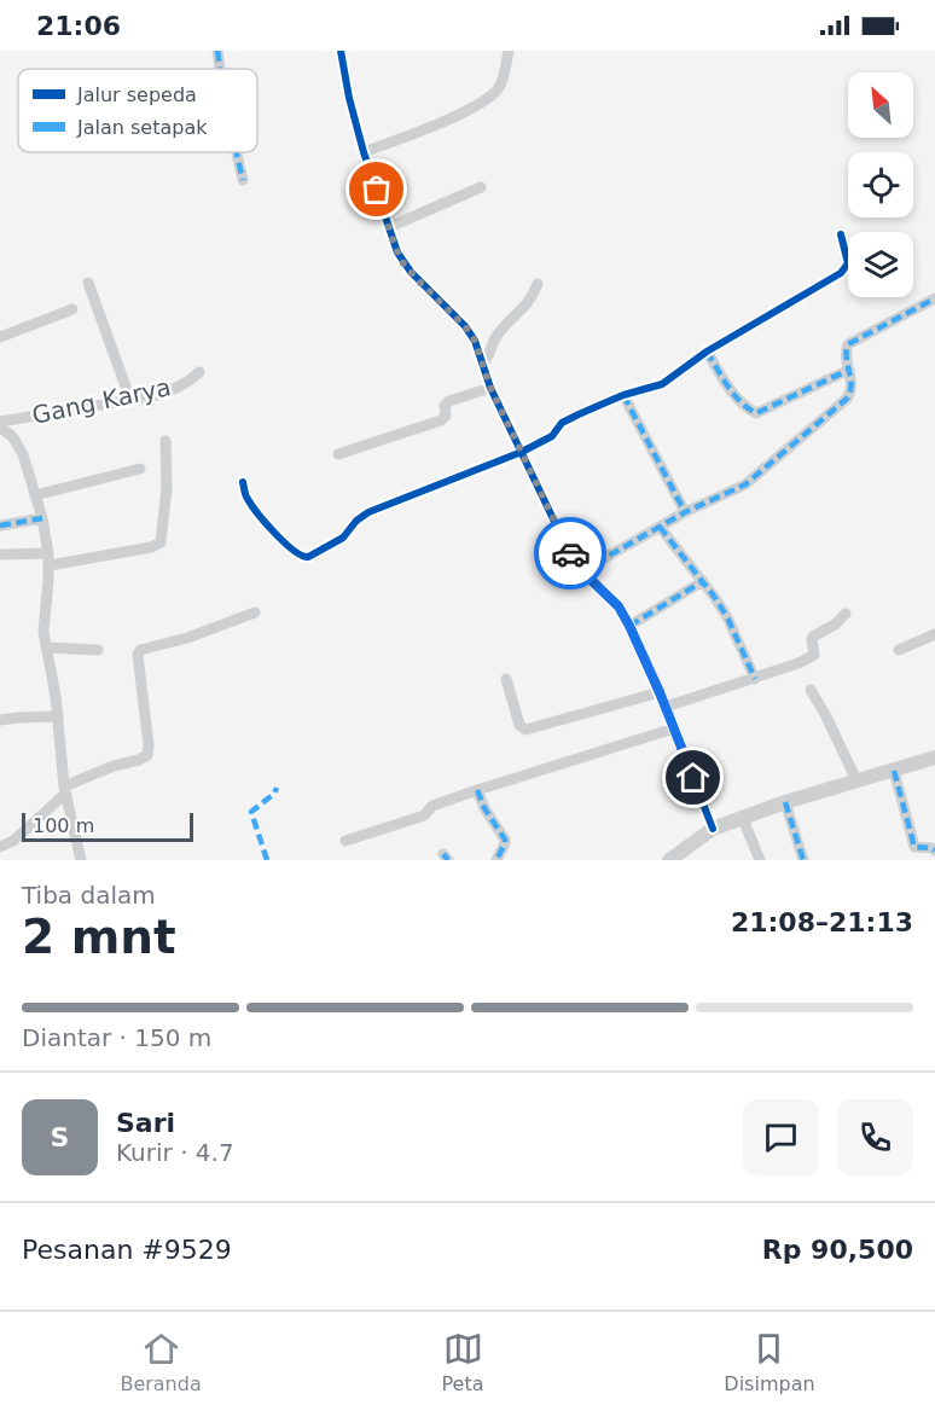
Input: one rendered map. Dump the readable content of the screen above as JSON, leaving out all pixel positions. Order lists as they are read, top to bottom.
{
  "streets": {
    "street": ["Gang Karya"]
  },
  "legend": ["Jalur sepeda", "Jalan setapak"],
  "scale_bar": "100 m",
  "north": "top left",
  "page": {
    "status": "21:06",
    "scale": "100 m",
    "heading": ["2 mnt", "Tiba dalam", "21:08–21:13"],
    "panel": [
      "Sari",
      "Kurir · 4.7",
      "Pesanan #9529",
      "Rp 90,500"
    ],
    "bar": "Diantar · 150 m",
    "round": "S",
    "tabs": ["Beranda", "Peta", "Disimpan"]
  }
}
